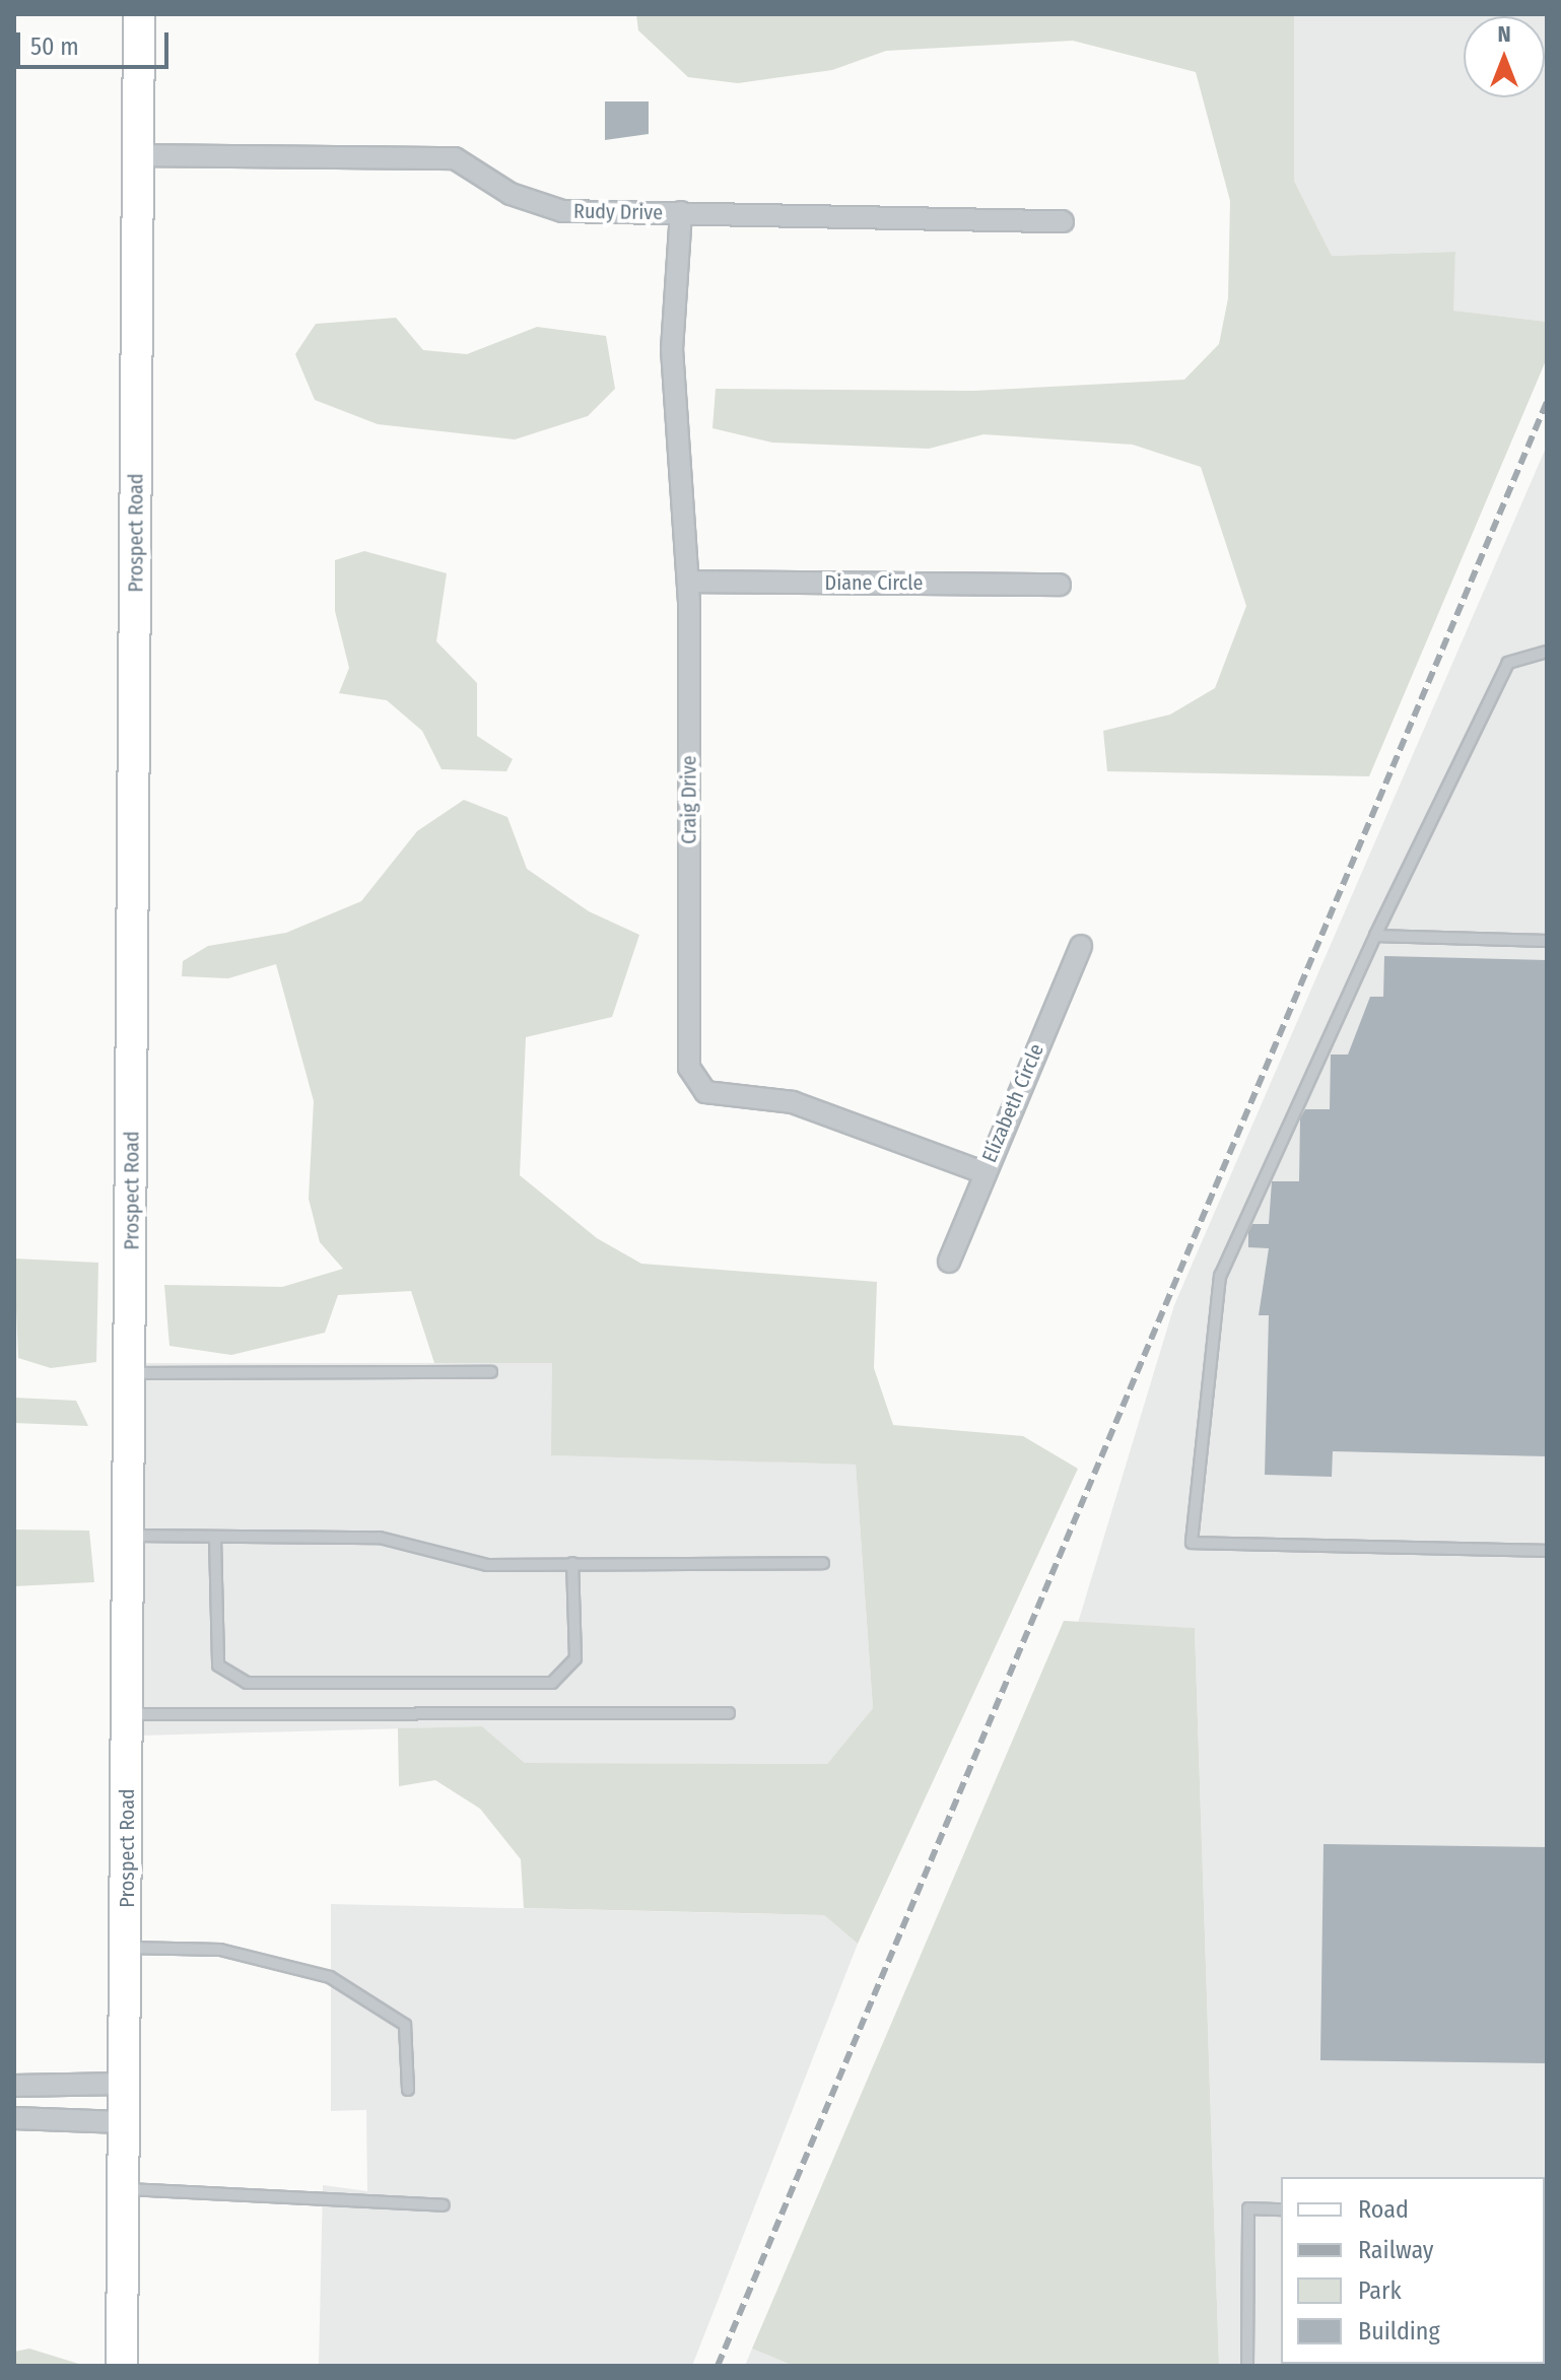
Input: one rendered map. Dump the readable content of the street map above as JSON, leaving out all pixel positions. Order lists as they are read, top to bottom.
{
  "streets": {
    "main road": ["Prospect Road"],
    "street": [
      "Rudy Drive",
      "Diane Circle",
      "Craig Drive",
      "Elizabeth Circle"
    ]
  },
  "crossings": [
    ["Rudy Drive", "Prospect Road"],
    ["Rudy Drive", "Craig Drive"],
    ["Diane Circle", "Craig Drive"],
    ["Craig Drive", "Elizabeth Circle"]
  ],
  "legend": [
    "Road",
    "Railway",
    "Park",
    "Building"
  ],
  "scale_bar": "50 m",
  "north": "top"
}
